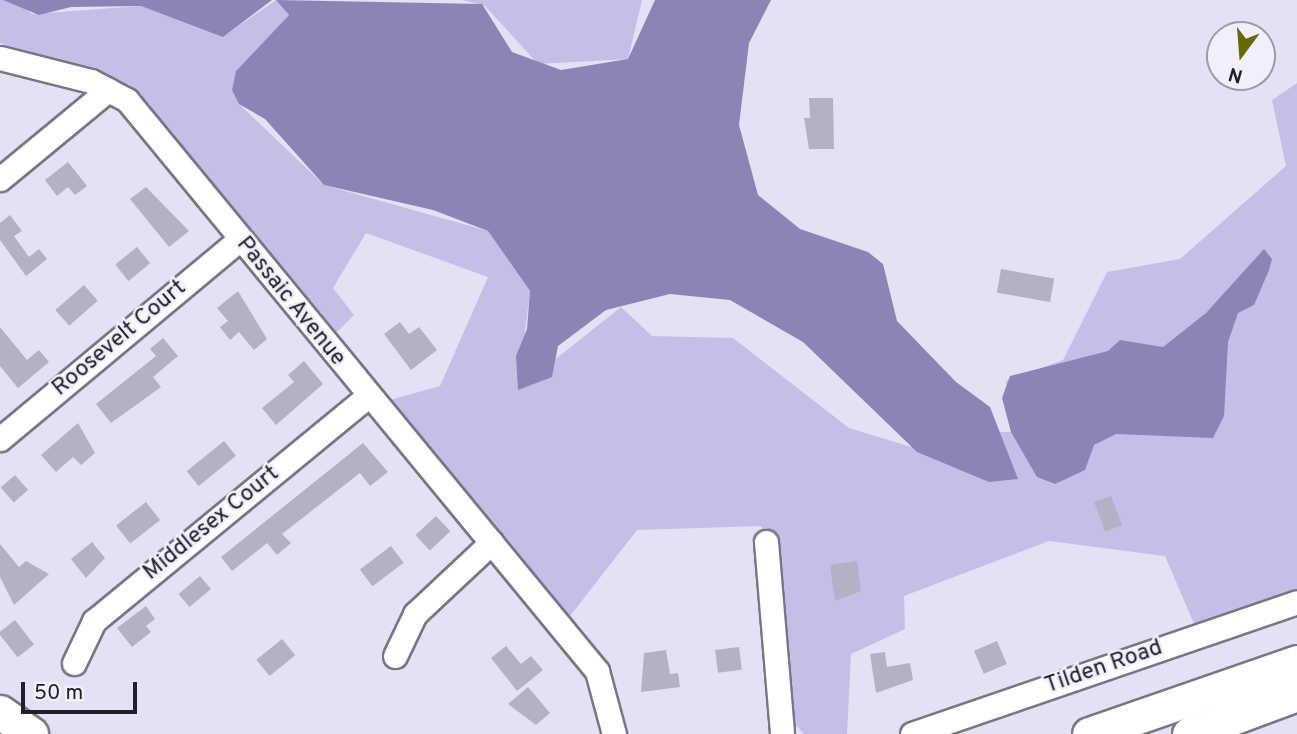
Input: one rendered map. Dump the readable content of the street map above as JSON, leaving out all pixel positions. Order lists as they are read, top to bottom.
{
  "streets": {
    "street": [
      "Passaic Avenue",
      "Roosevelt Court",
      "Middlesex Court",
      "Tilden Road"
    ]
  },
  "crossings": [
    ["Passaic Avenue", "Roosevelt Court"],
    ["Passaic Avenue", "Middlesex Court"]
  ],
  "scale_bar": "50 m",
  "north": "bottom"
}
